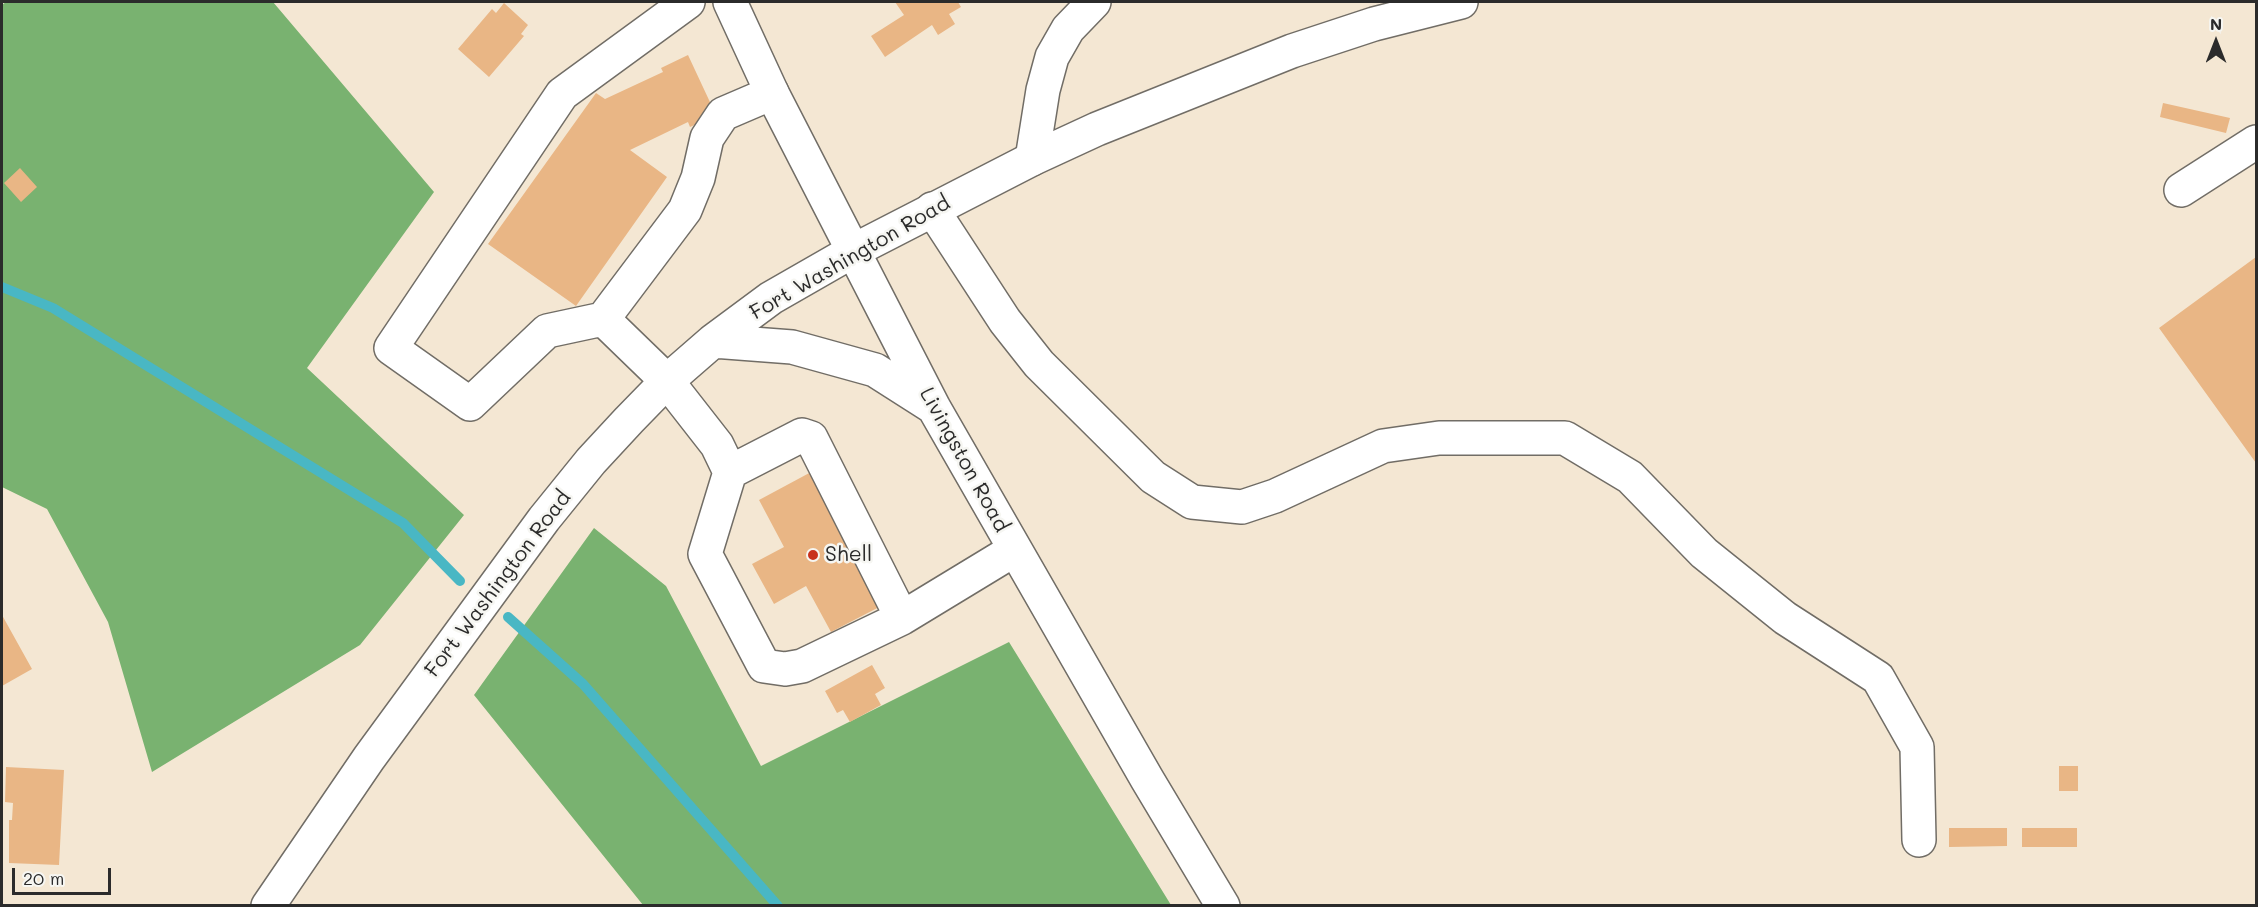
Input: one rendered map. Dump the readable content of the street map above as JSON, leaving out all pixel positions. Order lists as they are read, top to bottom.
{
  "streets": {
    "main road": ["Fort Washington Road", "Livingston Road"]
  },
  "crossings": [
    ["Fort Washington Road", "Livingston Road"]
  ],
  "places": ["Shell"],
  "scale_bar": "20 m",
  "north": "top"
}
